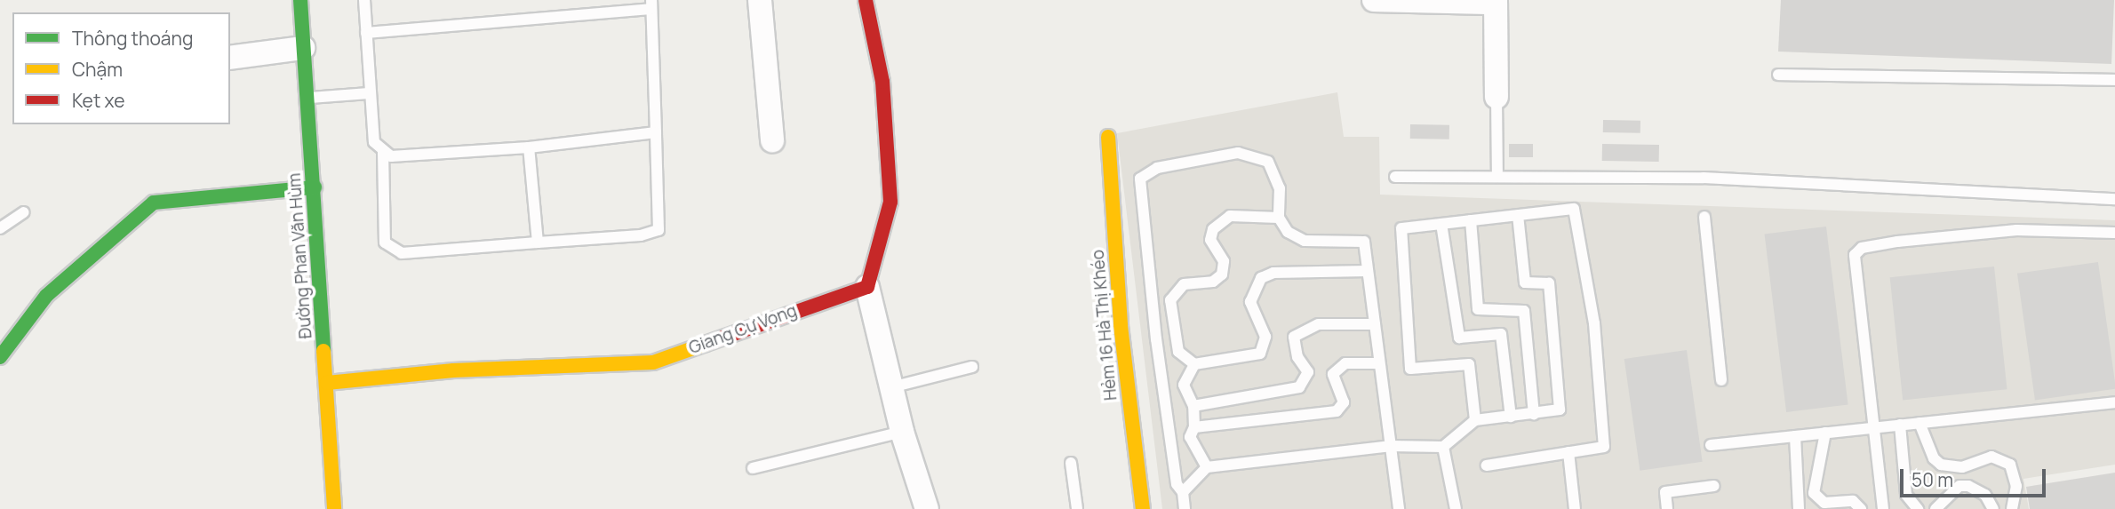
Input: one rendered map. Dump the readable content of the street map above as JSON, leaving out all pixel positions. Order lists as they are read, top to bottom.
{
  "streets": {
    "street": ["Đường Phan Văn Hùm", "Hẻm 16 Hà Thị Khéo", "Giang Cự Vọng"]
  },
  "crossings": [
    ["Đường Phan Văn Hùm", "Giang Cự Vọng"]
  ],
  "legend": ["Thông thoáng", "Chậm", "Kẹt xe"],
  "scale_bar": "50 m"
}
